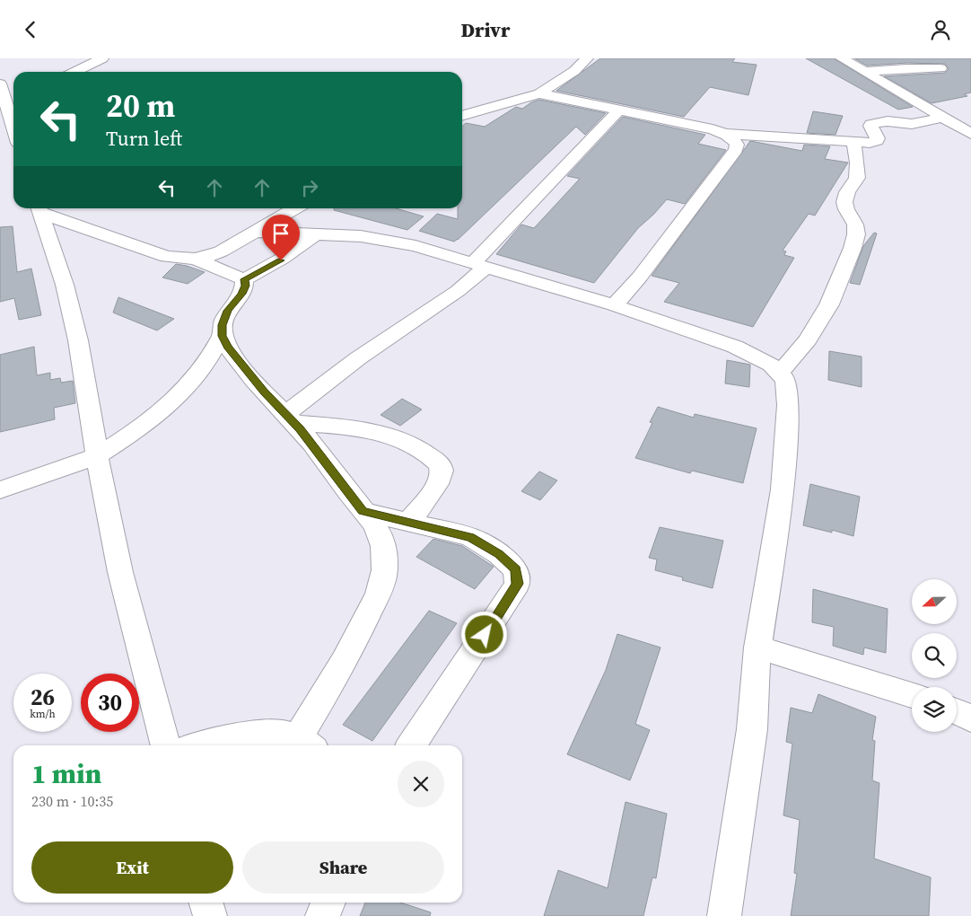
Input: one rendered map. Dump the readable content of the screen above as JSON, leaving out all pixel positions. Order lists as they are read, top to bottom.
{
  "north": "left",
  "page": {
    "header": "Drivr",
    "turn": ["20 m", "Turn left"],
    "speed": "26 km/h",
    "limit": "30",
    "heading": ["1 min", "230 m · 10:35"],
    "buttons": ["Exit", "Share"]
  }
}
